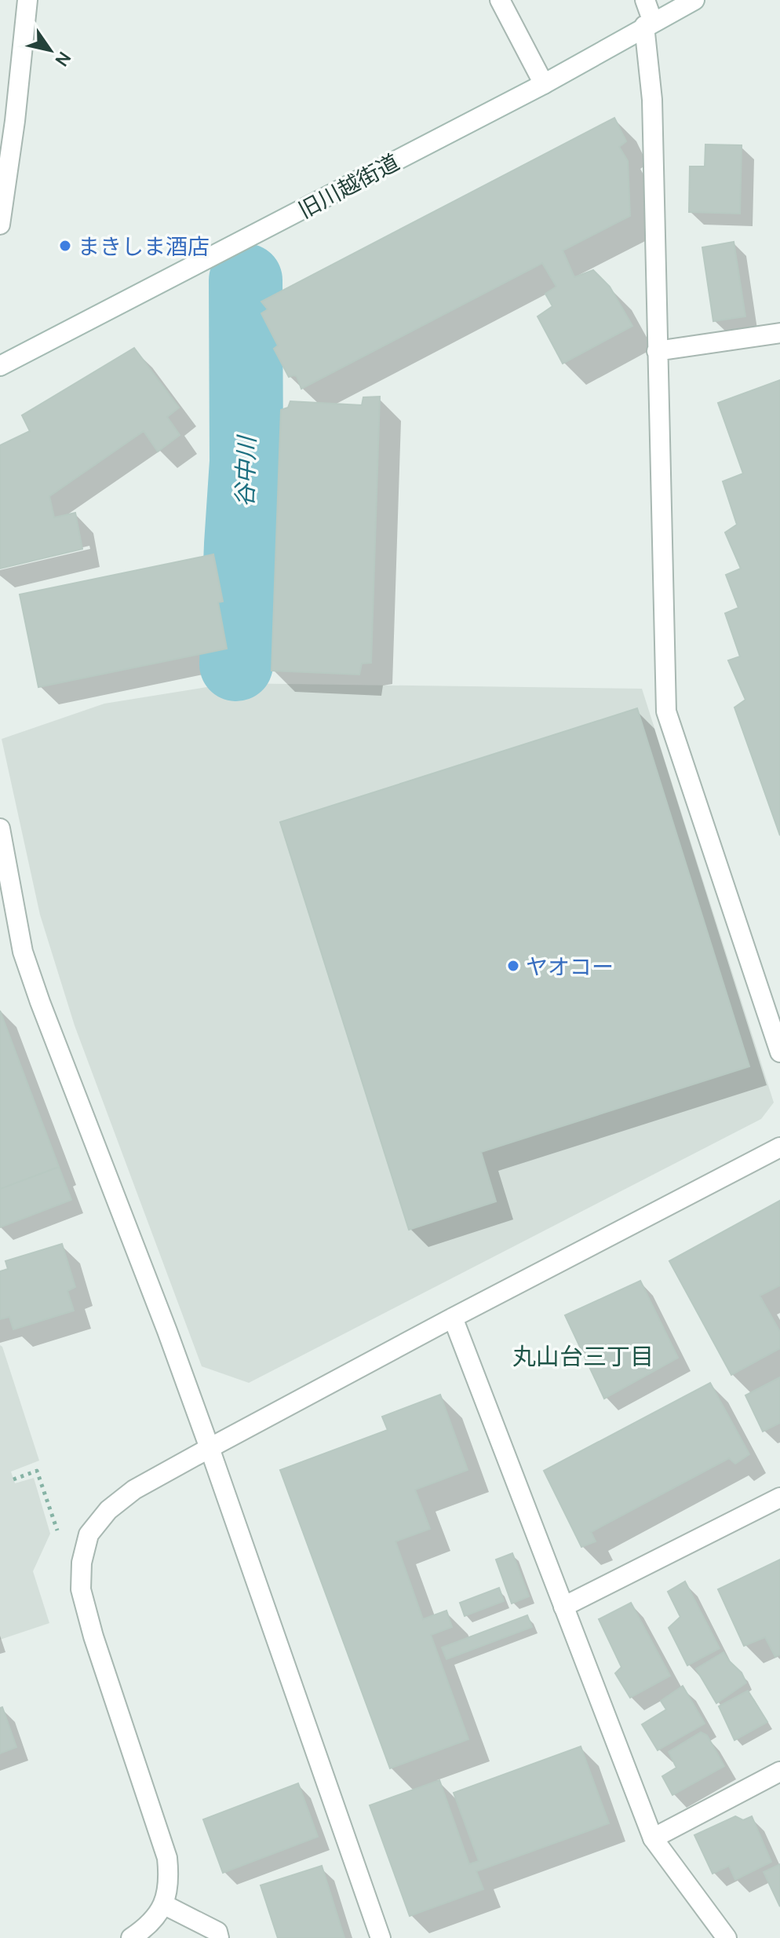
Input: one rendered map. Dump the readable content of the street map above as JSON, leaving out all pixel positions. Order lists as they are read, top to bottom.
{
  "streets": {
    "street": ["旧川越街道"]
  },
  "districts": ["丸山台三丁目"],
  "water": ["谷中川"],
  "places": ["まきしま酒店", "ヤオコー"],
  "north": "bottom right"
}
